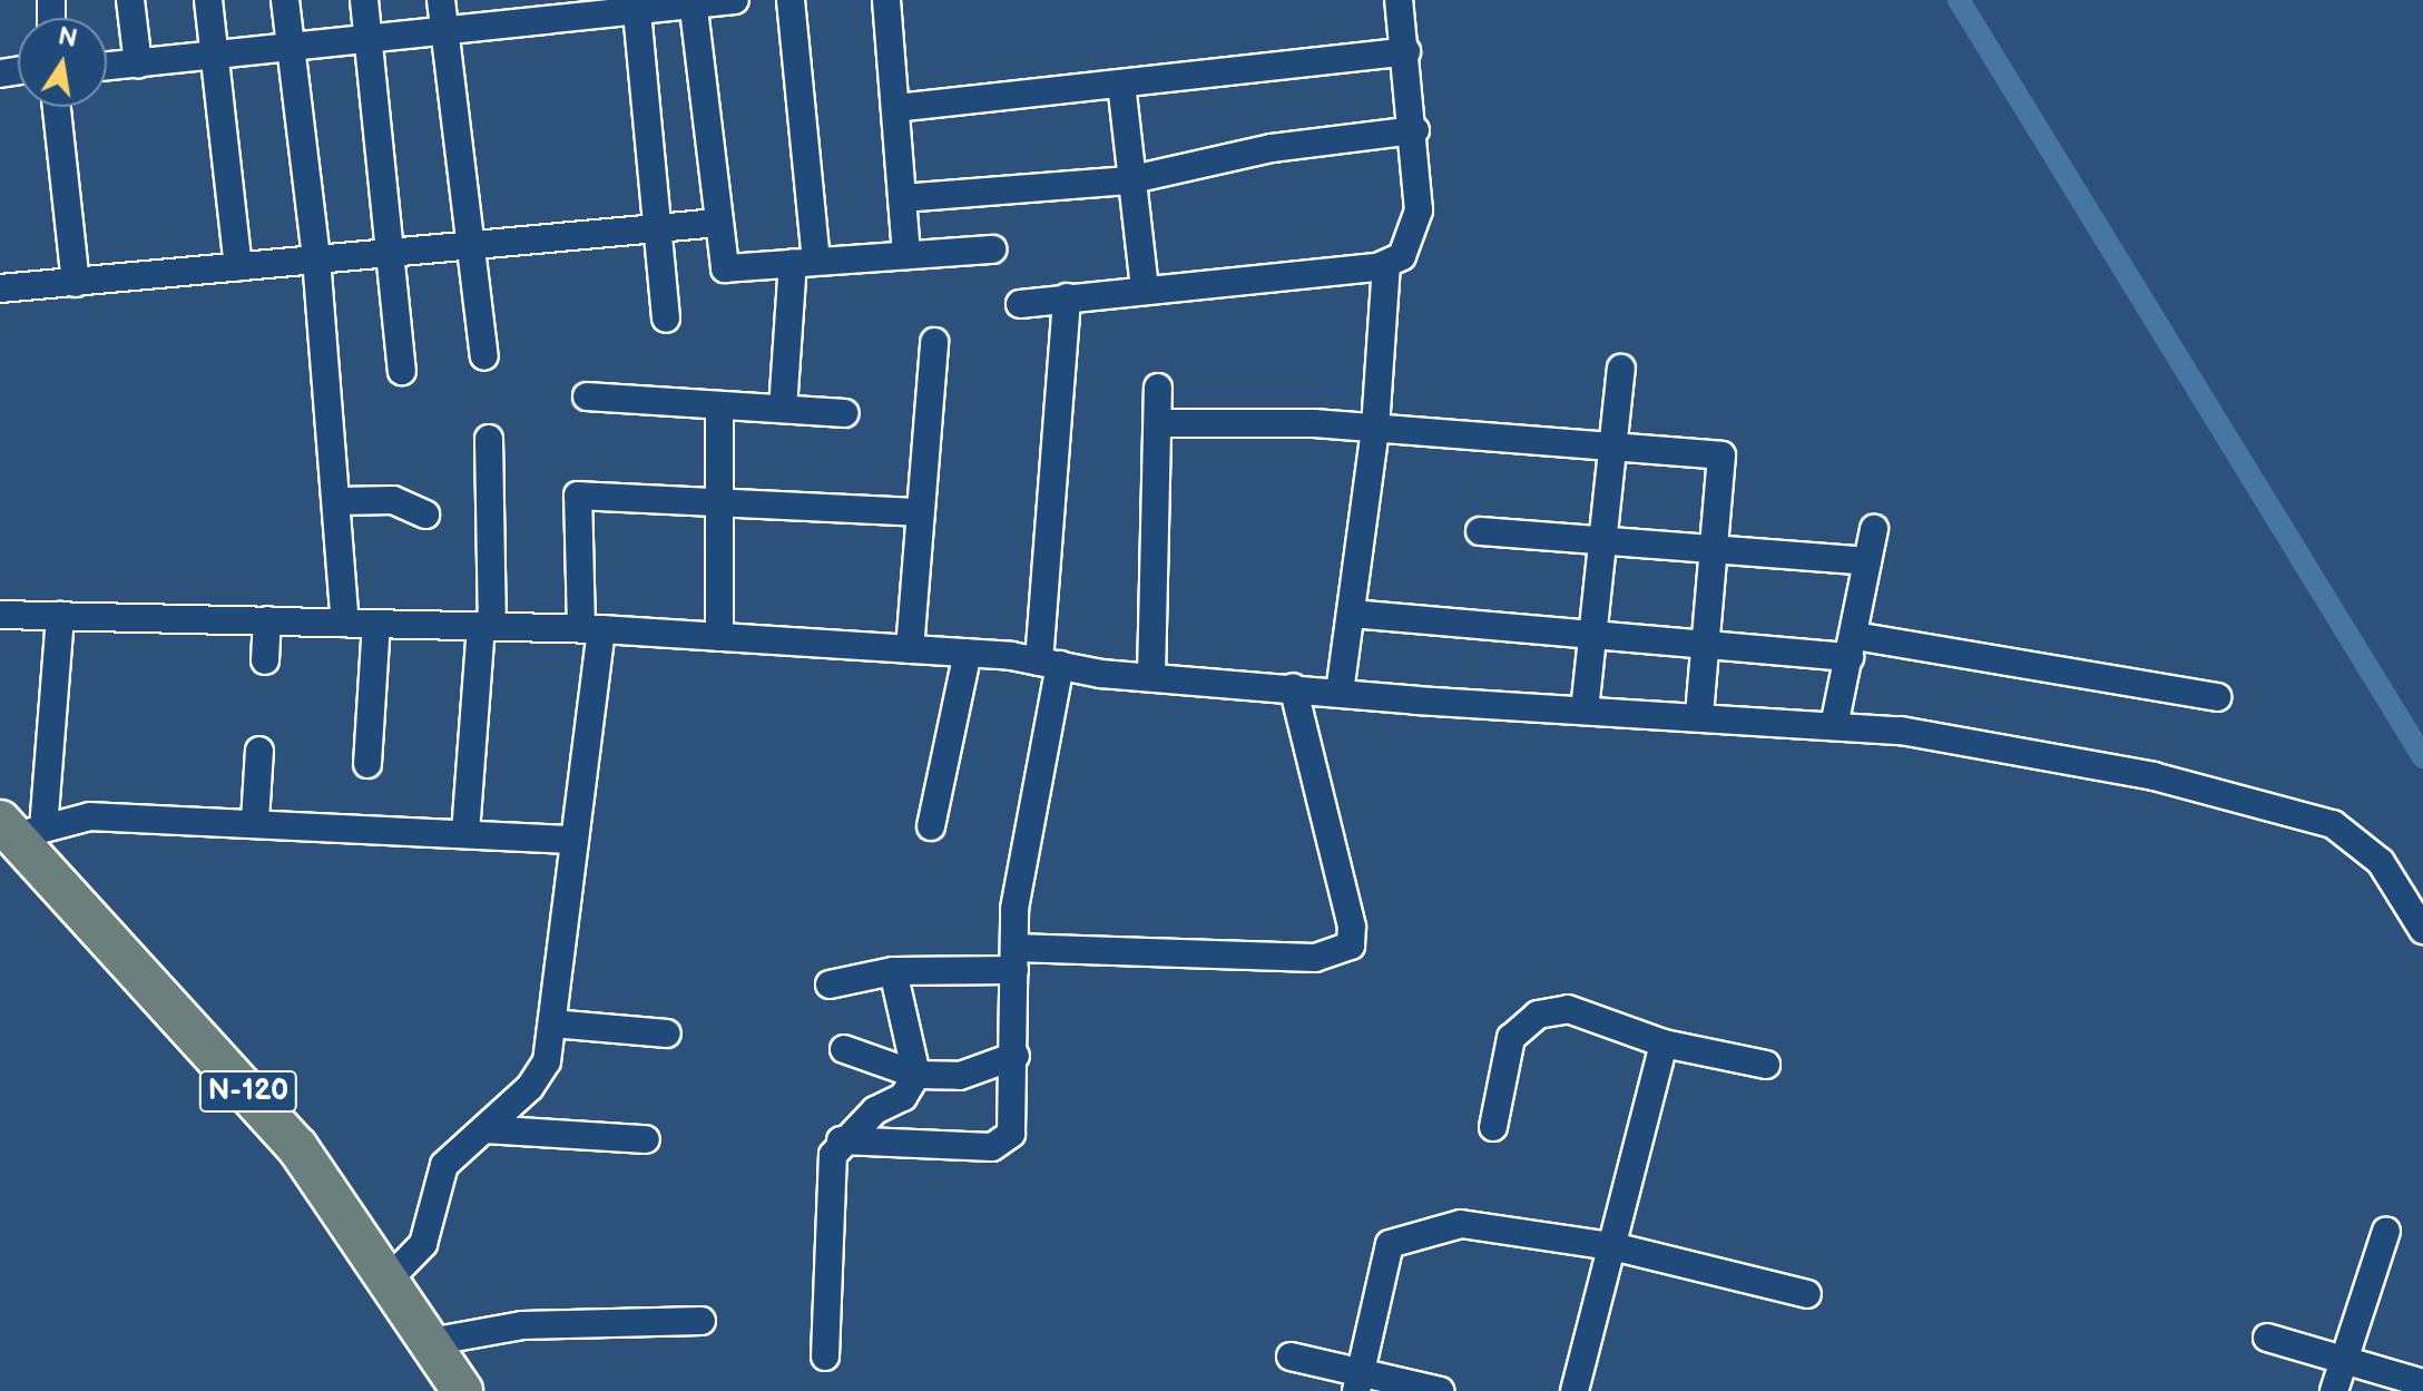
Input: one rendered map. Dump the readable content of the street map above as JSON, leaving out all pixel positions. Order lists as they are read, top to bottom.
{
  "streets": {
    "highway": ["N-120"]
  },
  "north": "top"
}
